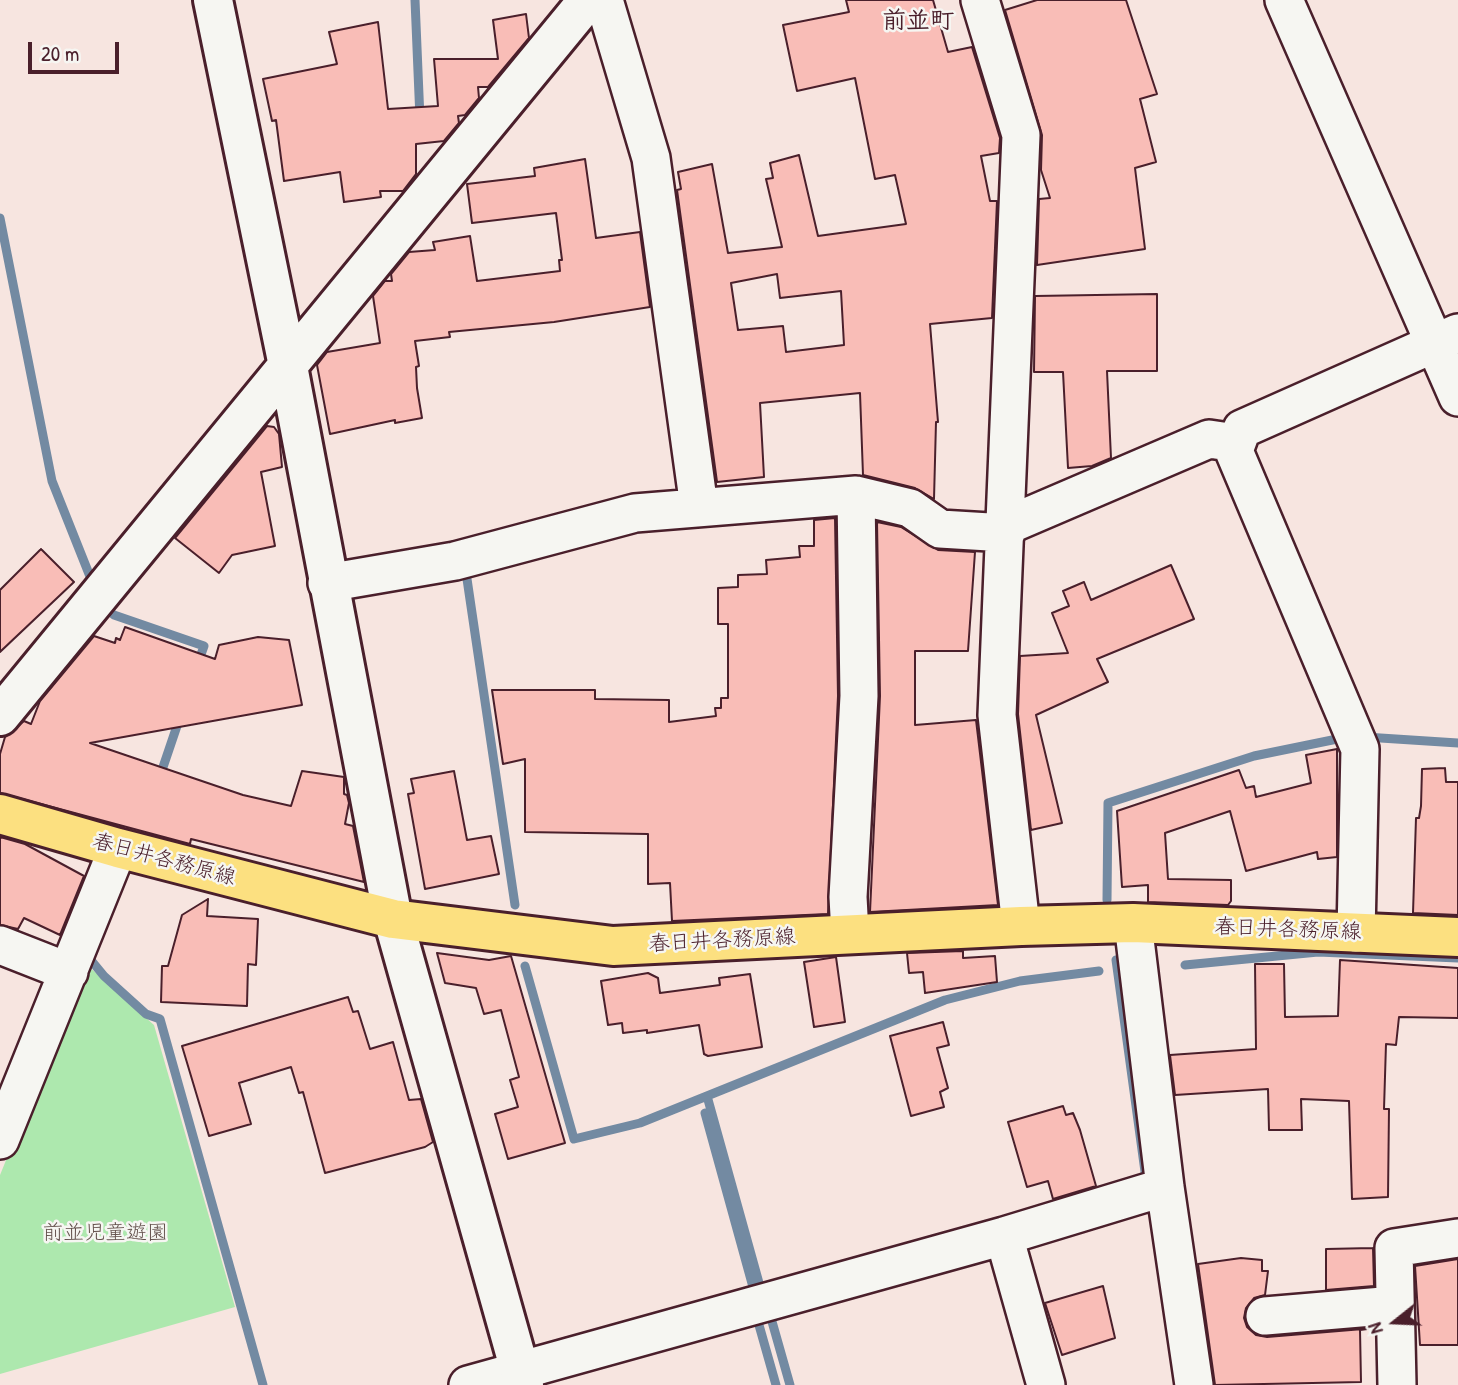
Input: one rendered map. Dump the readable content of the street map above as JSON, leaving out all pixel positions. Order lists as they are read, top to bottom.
{
  "streets": {
    "main road": ["春日井各務原線"]
  },
  "districts": ["前並町"],
  "parks": ["前並児童遊園"],
  "scale_bar": "20 m",
  "north": "left"
}
